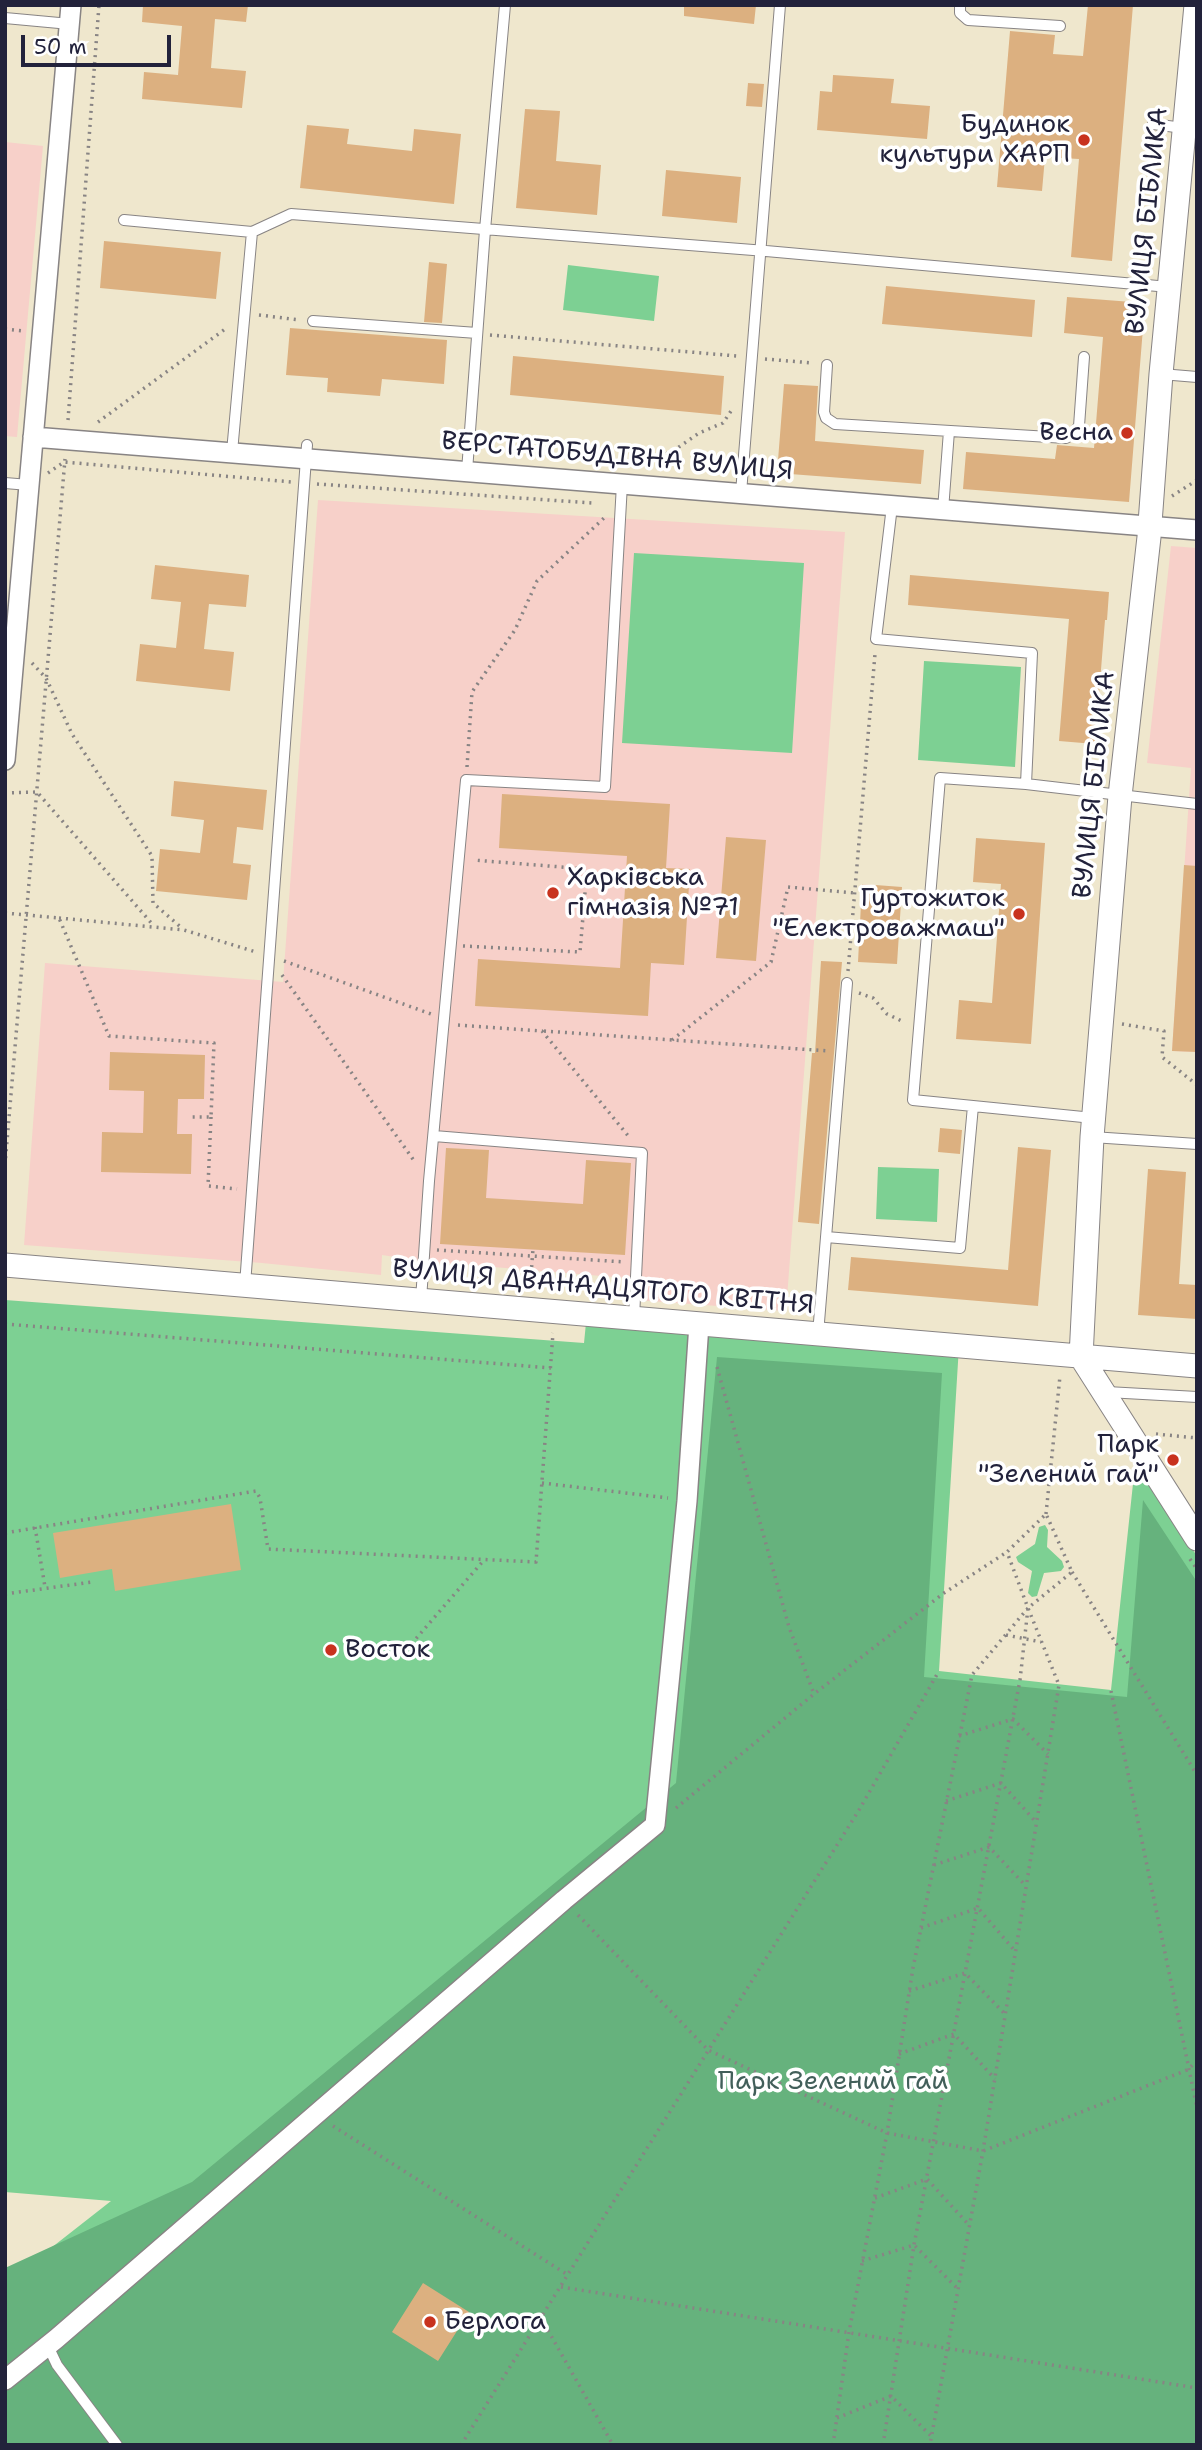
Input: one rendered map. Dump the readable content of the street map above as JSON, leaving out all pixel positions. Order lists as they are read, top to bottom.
{
  "streets": {
    "street": ["ВУЛИЦЯ БІБЛИКА", "ВЕРСТАТОБУДІВНА ВУЛИЦЯ", "ВУЛИЦЯ ДВАНАДЦЯТОГО КВІТНЯ"]
  },
  "crossings": [
    ["ВУЛИЦЯ БІБЛИКА", "ВЕРСТАТОБУДІВНА ВУЛИЦЯ"],
    ["ВУЛИЦЯ БІБЛИКА", "ВУЛИЦЯ ДВАНАДЦЯТОГО КВІТНЯ"]
  ],
  "parks": ["Парк Зелений гай"],
  "places": [
    "Будинок культури ХАРП",
    "Весна",
    "Харківська гімназія №71",
    "Гуртожиток \"Електроважмаш\"",
    "Парк \"Зелений гай\"",
    "Восток",
    "Берлога"
  ],
  "scale_bar": "50 m"
}
